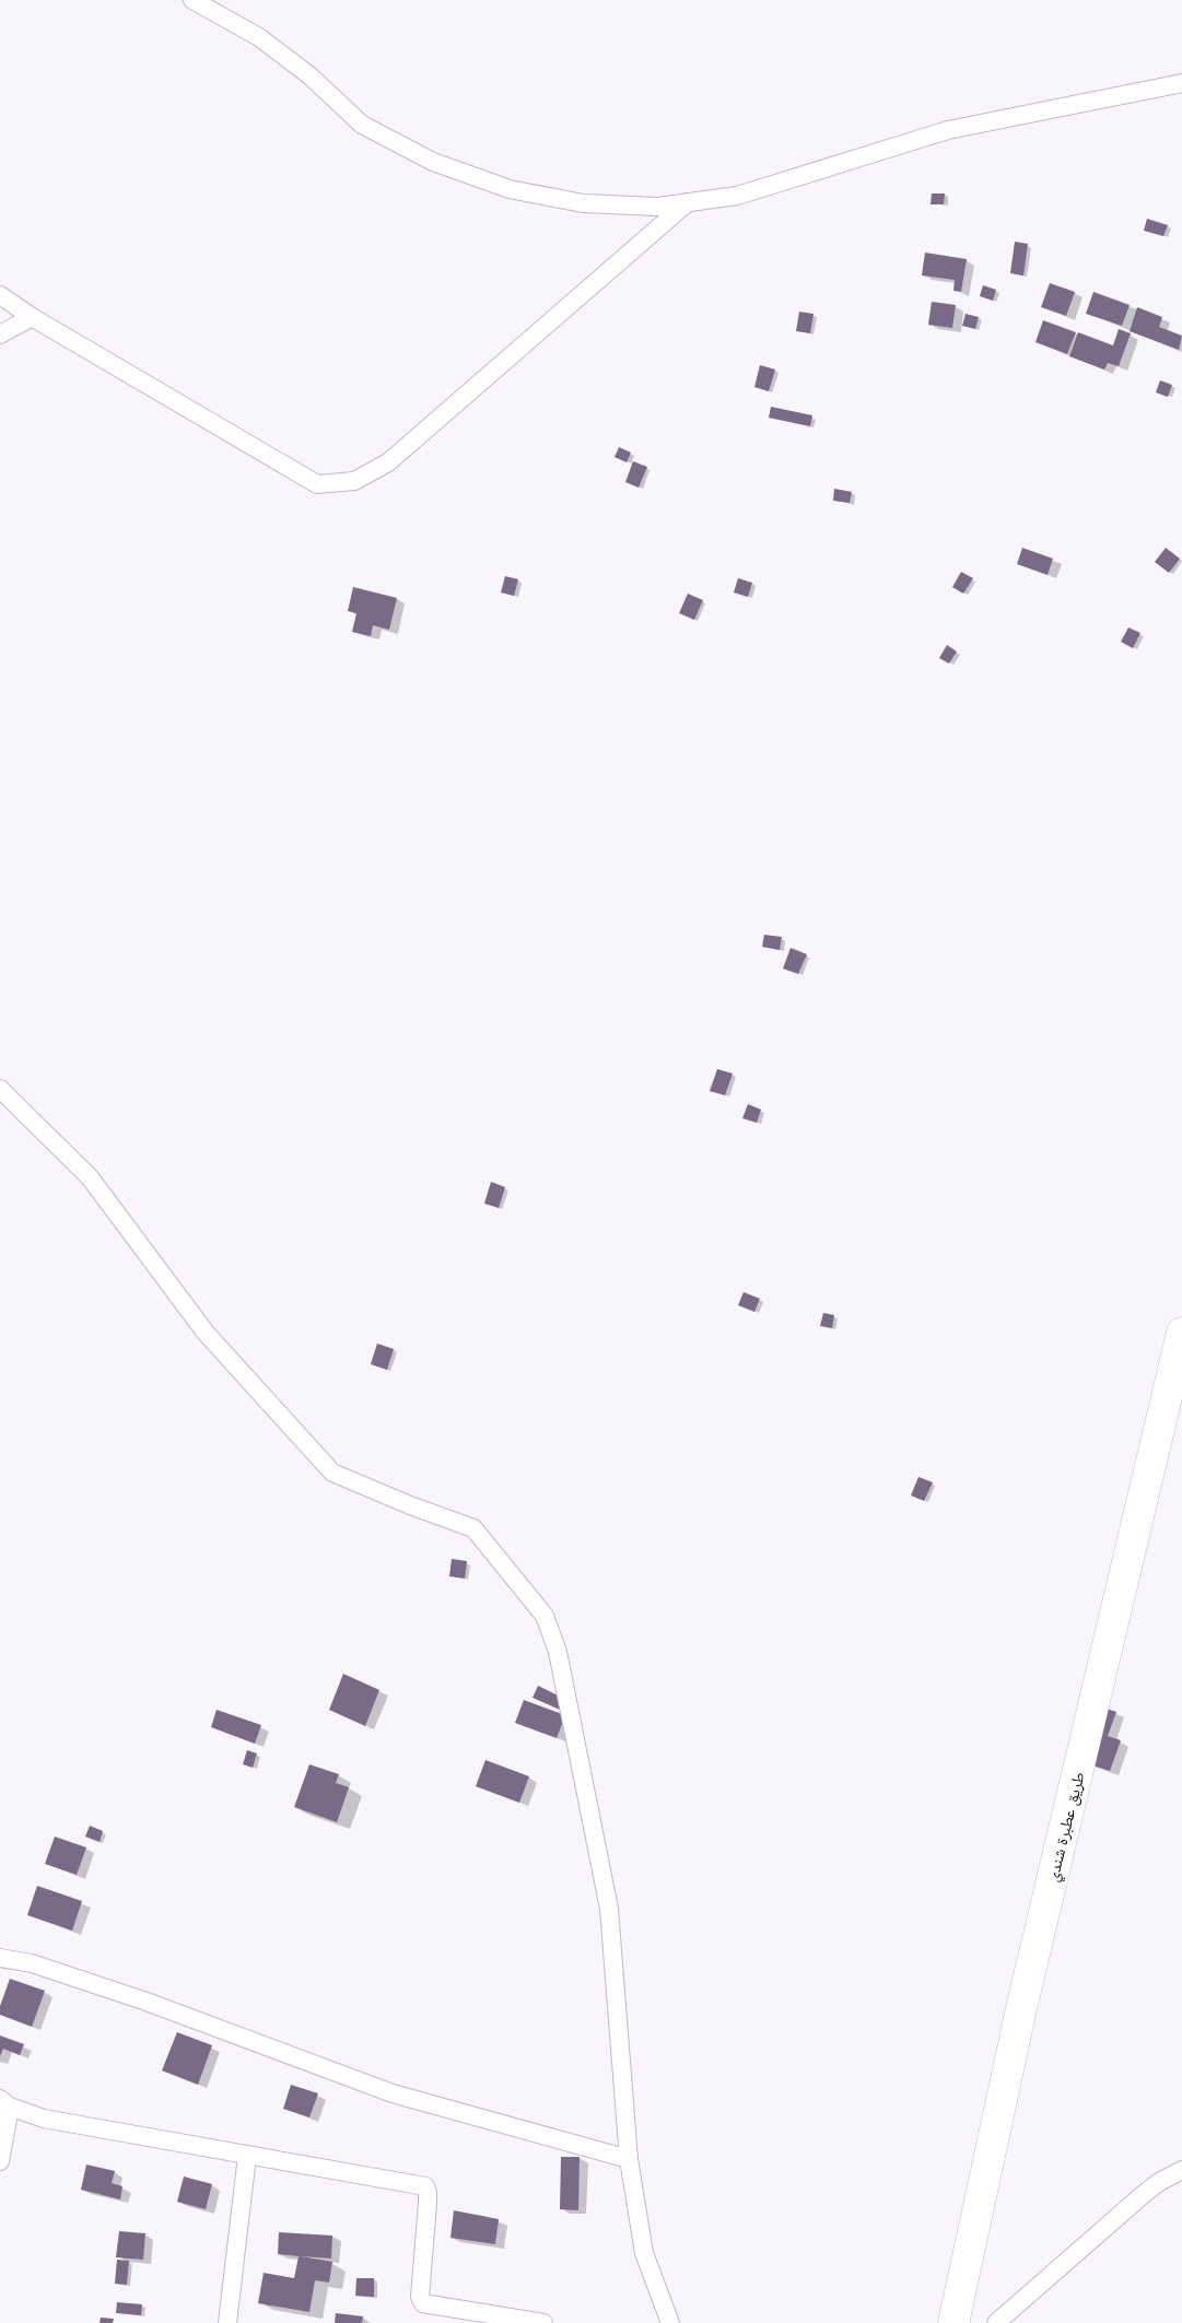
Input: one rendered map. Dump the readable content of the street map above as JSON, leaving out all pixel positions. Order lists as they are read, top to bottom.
{
  "streets": {
    "highway": ["طريق عطبرة شندي"]
  }
}
